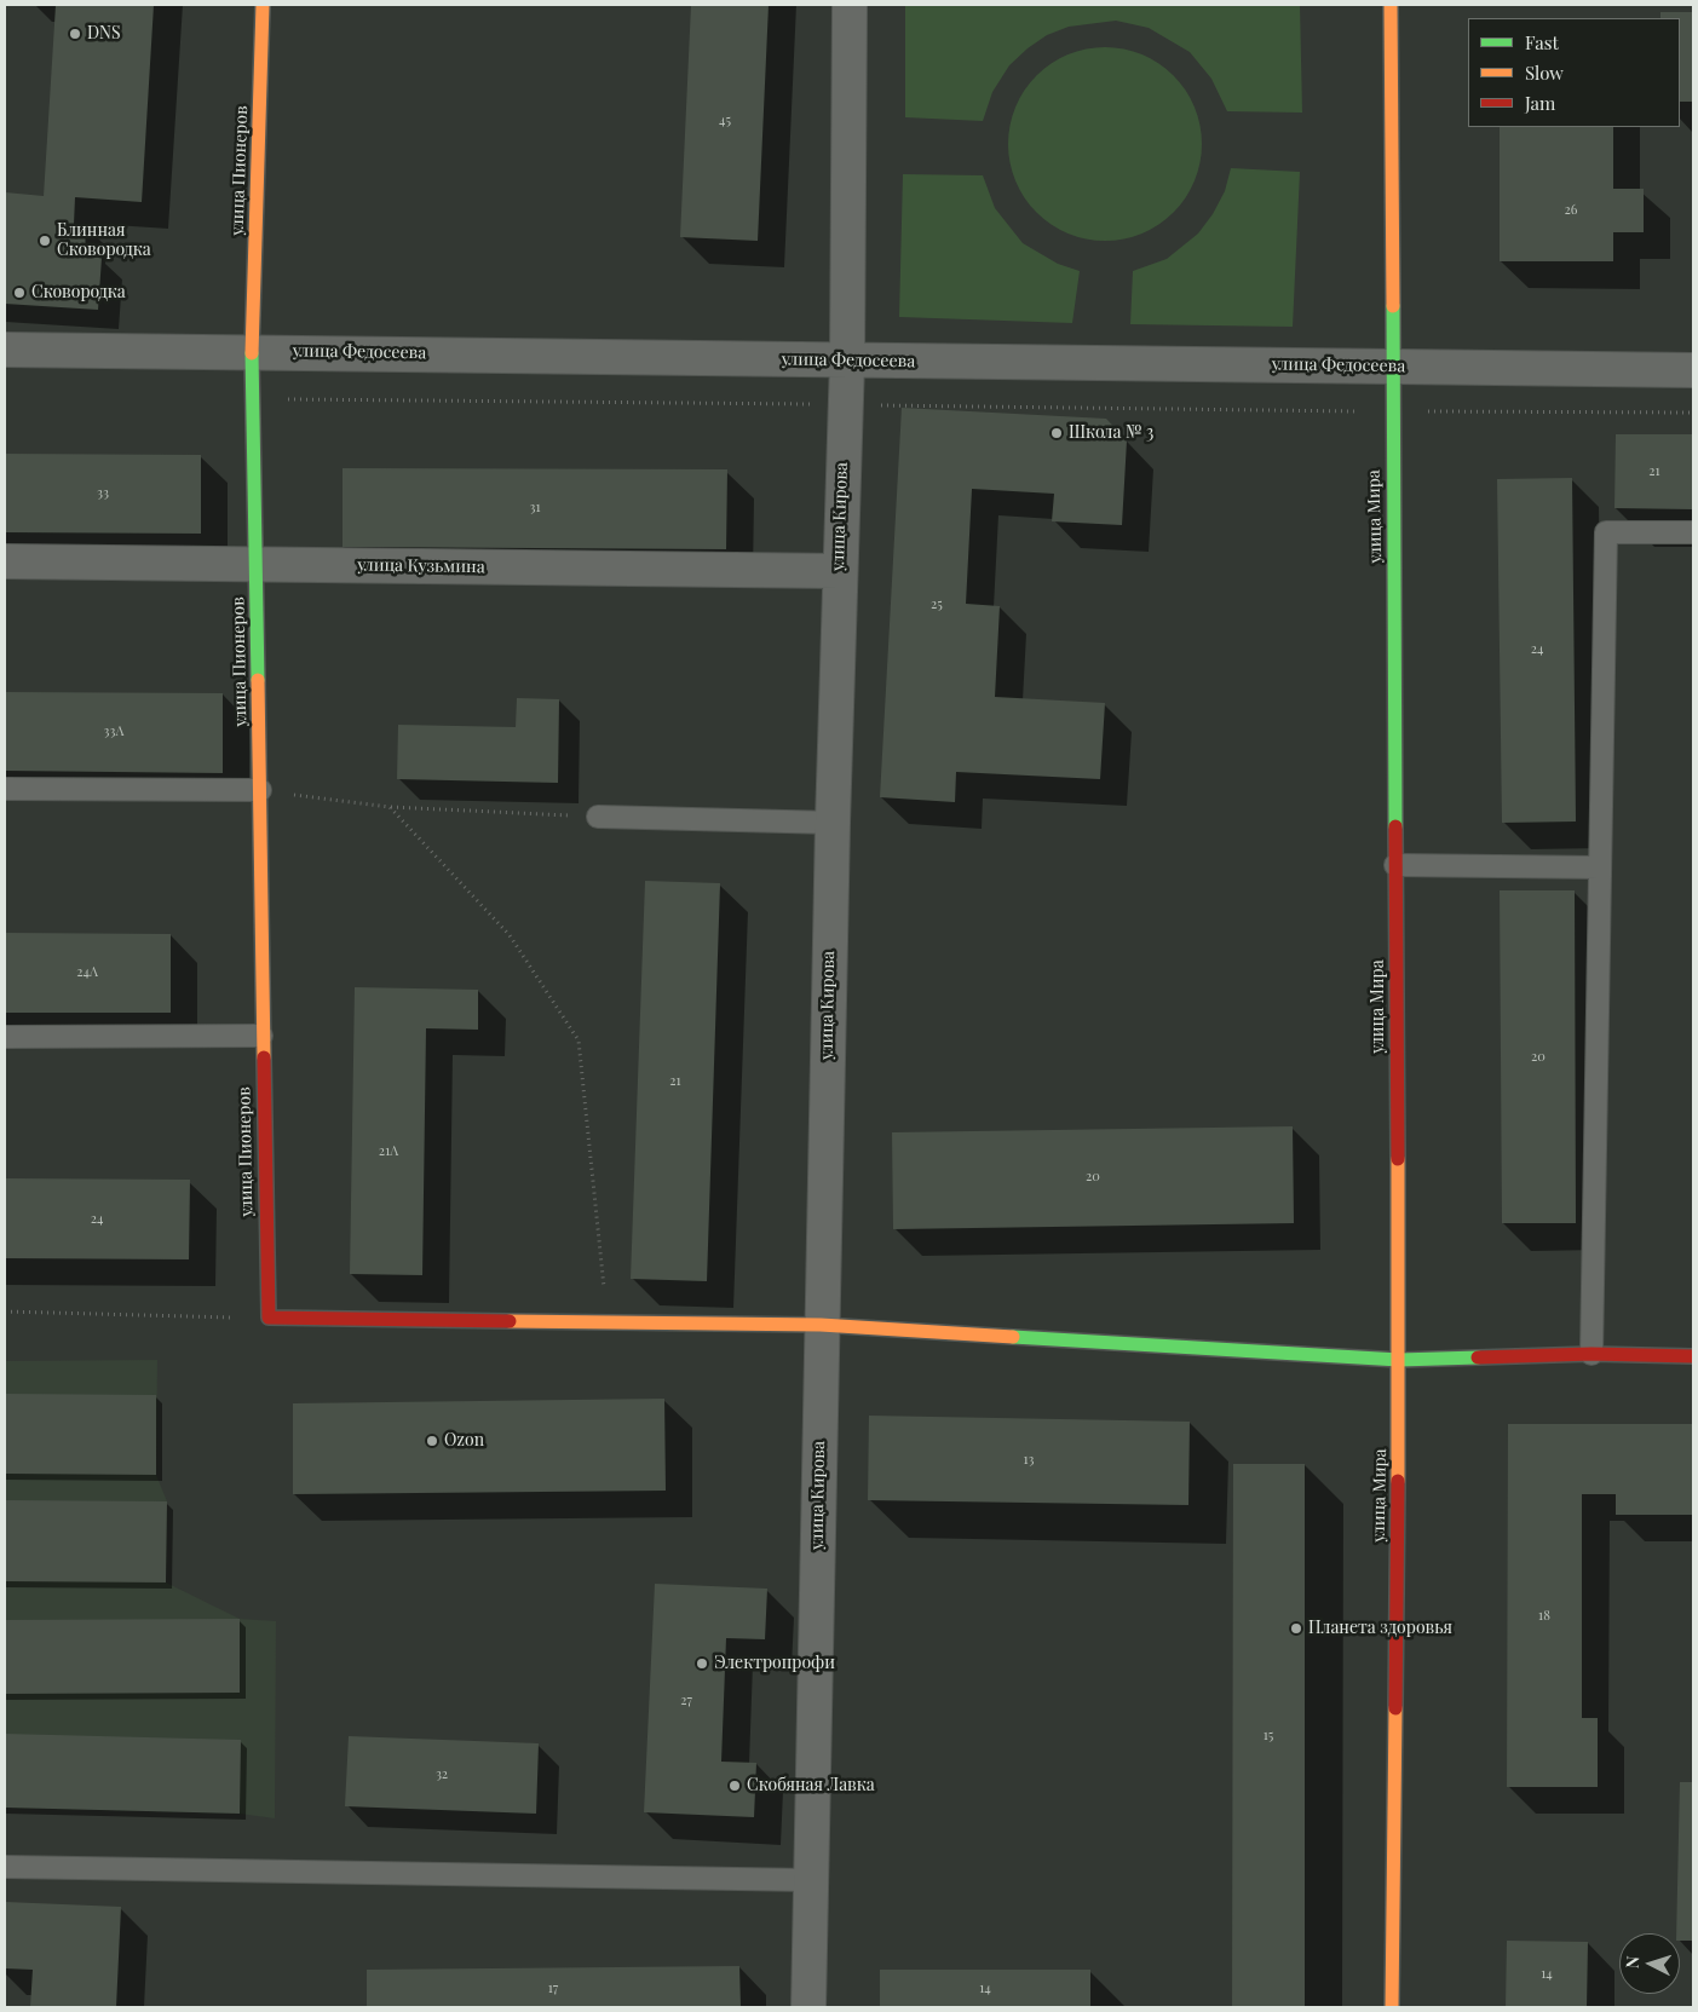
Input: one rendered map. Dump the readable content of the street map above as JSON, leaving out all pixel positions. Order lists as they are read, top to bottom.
{
  "streets": {
    "street": [
      "улица Пионеров",
      "улица Федосеева",
      "улица Кирова",
      "улица Мира",
      "улица Кузьмина"
    ]
  },
  "crossings": [
    ["улица Пионеров", "улица Федосеева"],
    ["улица Пионеров", "улица Кузьмина"],
    ["улица Федосеева", "улица Кирова"],
    ["улица Федосеева", "улица Мира"],
    ["улица Кирова", "улица Кузьмина"]
  ],
  "places": [
    "DNS",
    "Блинная Сковородка",
    "Сковородка",
    "Школа № 3",
    "Ozon",
    "Планета здоровья",
    "Электропрофи",
    "Скобяная Лавка"
  ],
  "house_numbers": [
    "45",
    "26",
    "21",
    "33",
    "31",
    "25",
    "24",
    "33А",
    "24А",
    "20",
    "21",
    "21А",
    "20",
    "24",
    "13",
    "18",
    "27",
    "15",
    "32",
    "14",
    "17",
    "14"
  ],
  "legend": ["Fast", "Slow", "Jam"],
  "north": "left"
}
